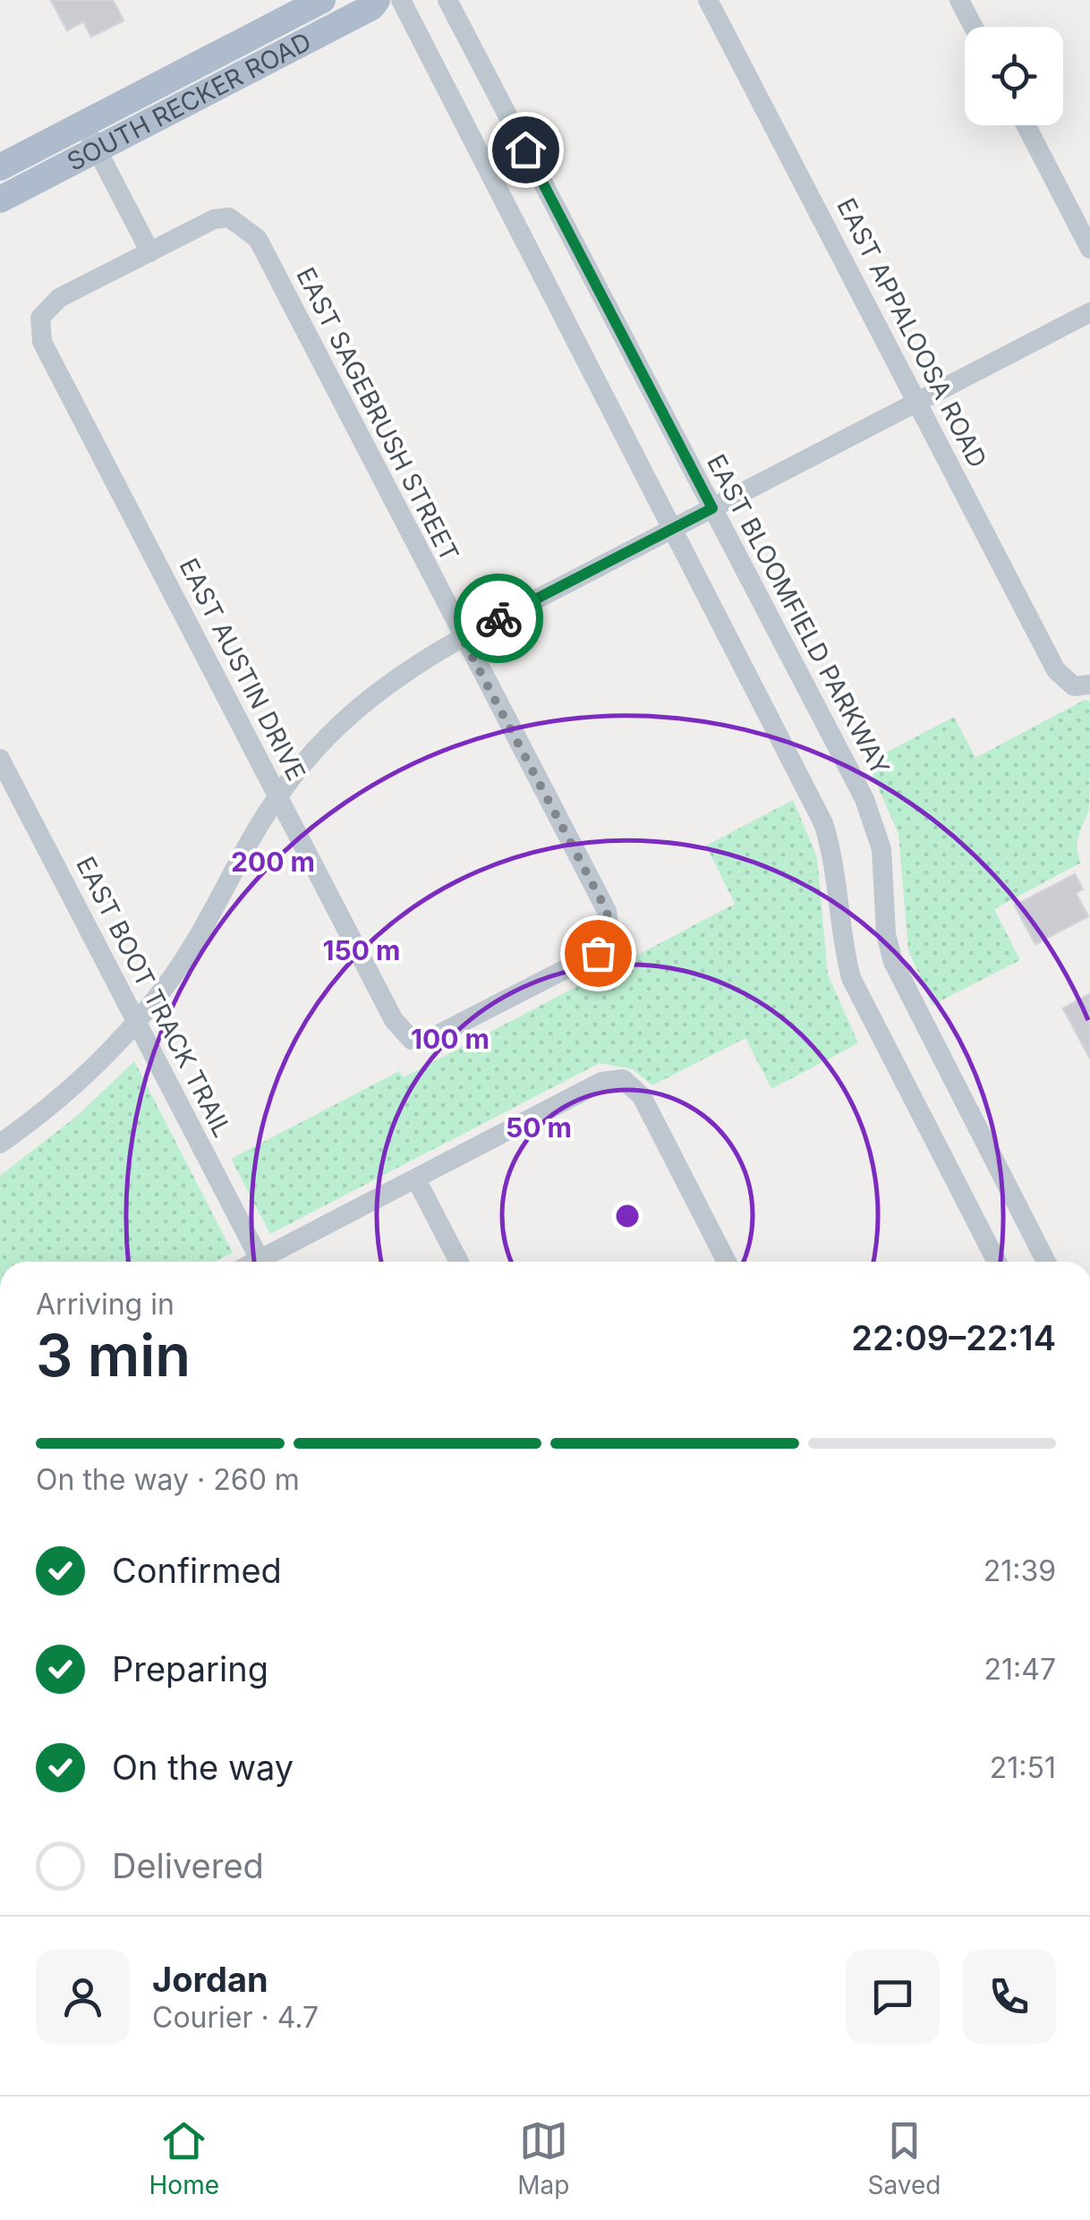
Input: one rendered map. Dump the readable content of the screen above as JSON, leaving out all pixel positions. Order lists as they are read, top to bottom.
{
  "streets": {
    "main road": ["SOUTH RECKER ROAD"],
    "street": [
      "EAST APPALOOSA ROAD",
      "EAST SAGEBRUSH STREET",
      "EAST BLOOMFIELD PARKWAY",
      "EAST AUSTIN DRIVE",
      "EAST BOOT TRACK TRAIL"
    ]
  },
  "crossings": [
    ["EAST SAGEBRUSH STREET", "EAST AUSTIN DRIVE"]
  ],
  "page": {
    "heading": ["3 min", "Arriving in", "22:09–22:14"],
    "panel": ["Jordan", "Courier · 4.7"],
    "bar": "On the way · 260 m",
    "list": [
      ["Confirmed", "21:39"],
      ["Preparing", "21:47"],
      ["On the way", "21:51"],
      "Delivered"
    ],
    "tabs": ["Home", "Map", "Saved"]
  },
  "rings": [
    "200 m",
    "150 m",
    "100 m",
    "50 m"
  ]
}
